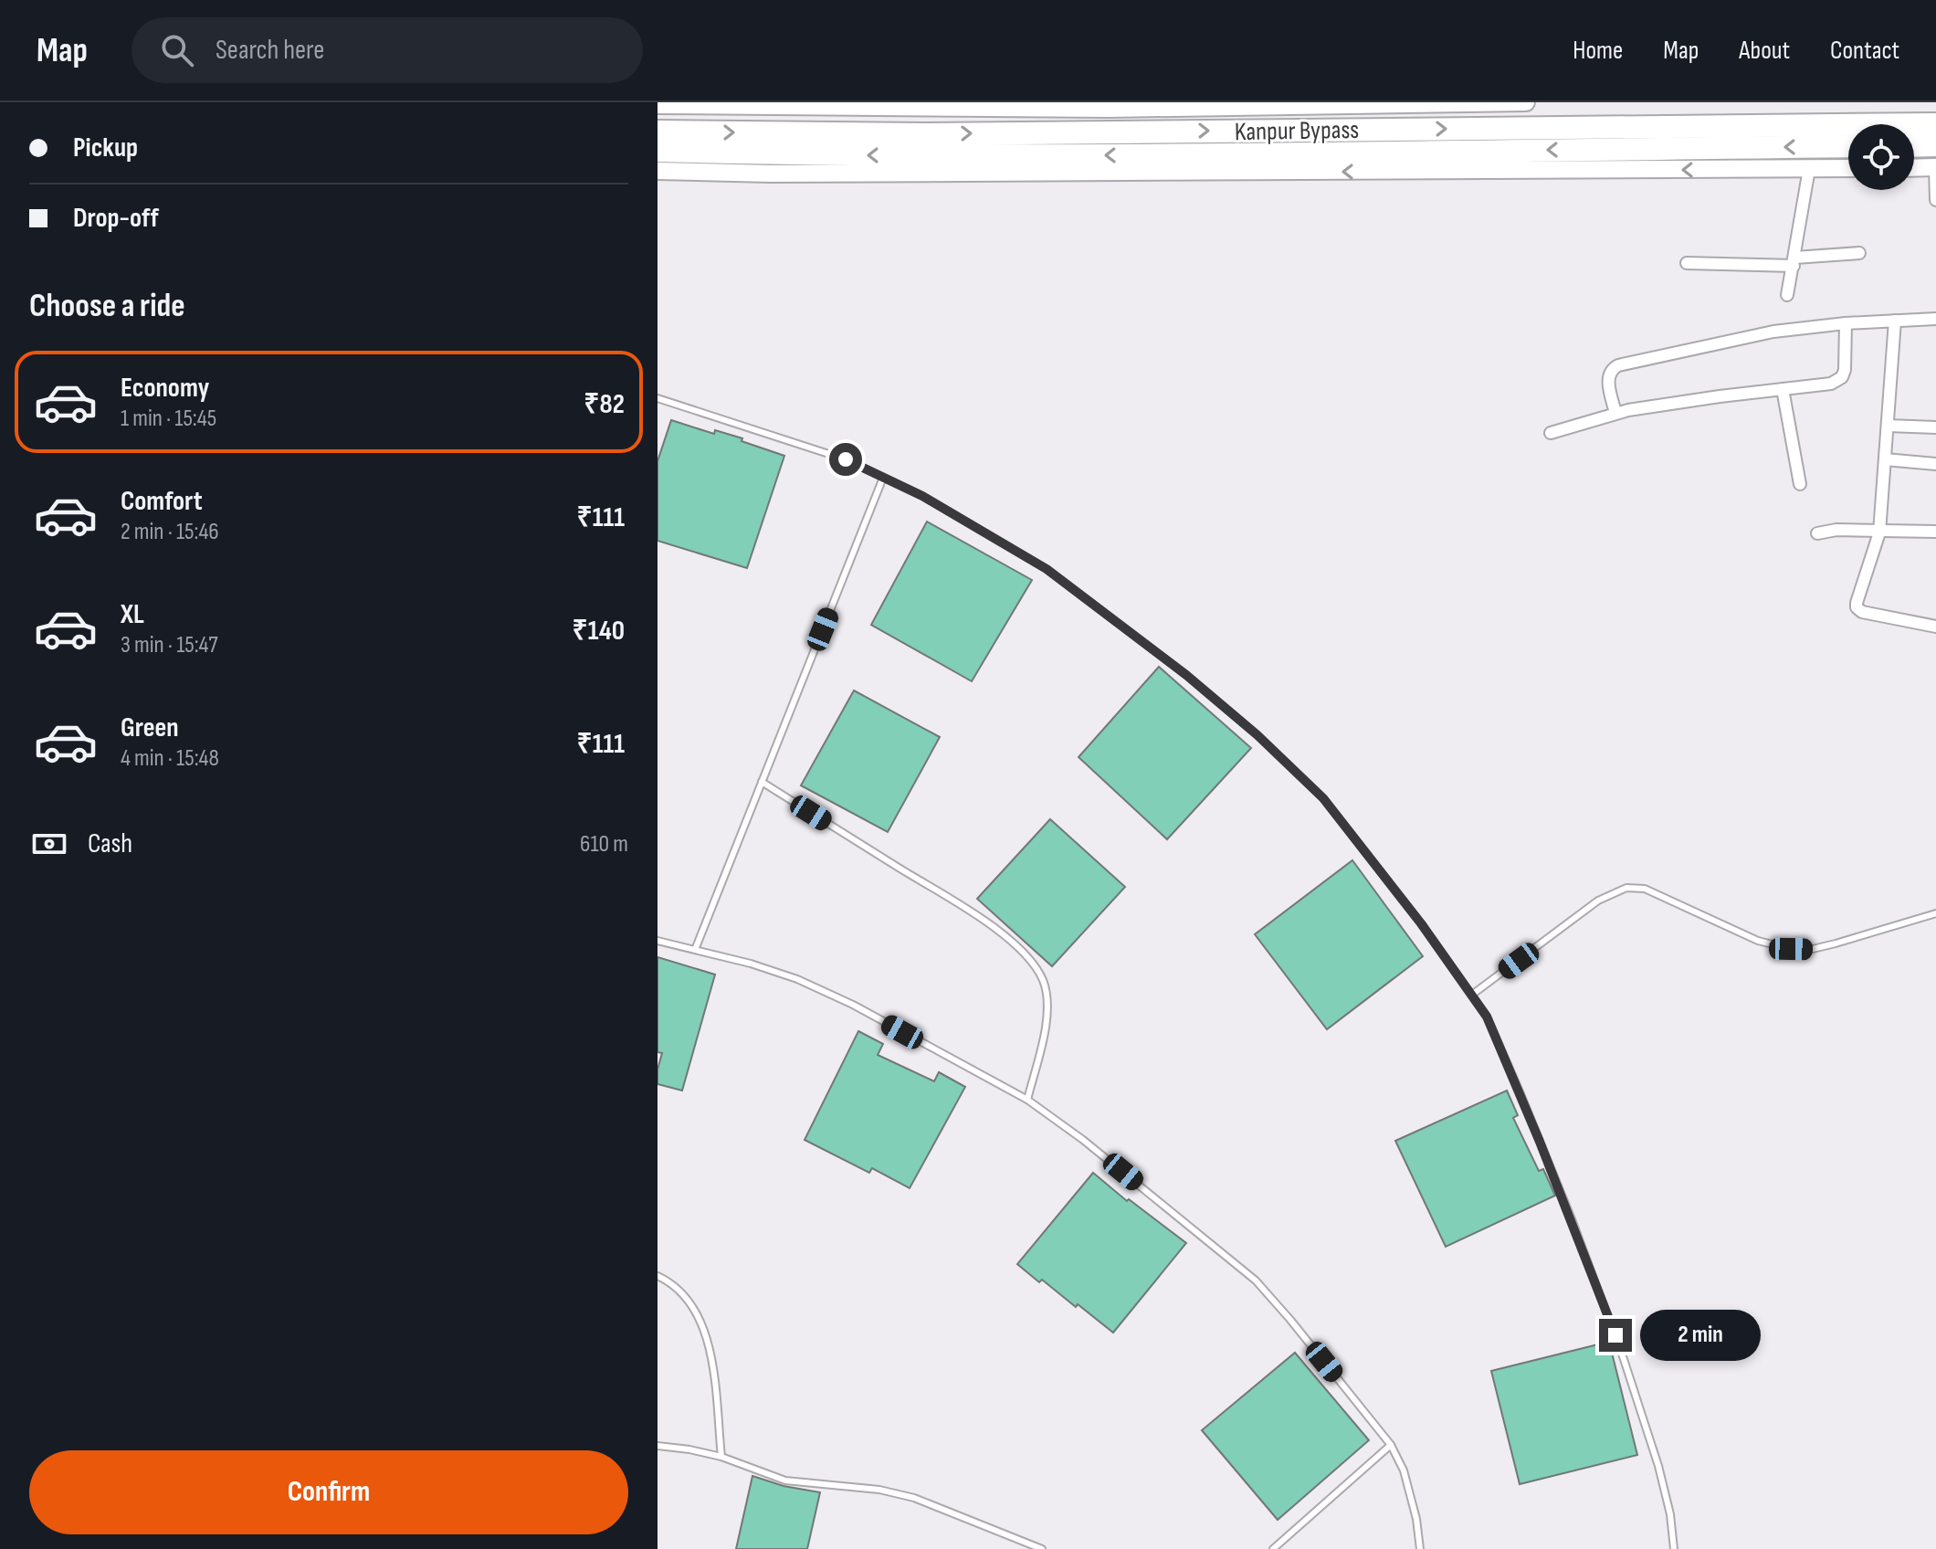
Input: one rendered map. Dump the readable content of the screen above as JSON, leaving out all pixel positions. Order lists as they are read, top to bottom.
{
  "streets": {
    "highway": ["Kanpur Bypass"]
  },
  "page": {
    "header": "Map",
    "search": "Search here",
    "nav": [
      "Home",
      "Map",
      "About",
      "Contact"
    ],
    "banner": ["Pickup", "Drop-off"],
    "heading": "Choose a ride",
    "list": [
      {
        "name": "Economy",
        "note": "1 min · 15:45",
        "value": "₹82"
      },
      {
        "name": "Comfort",
        "note": "2 min · 15:46",
        "value": "₹111"
      },
      {
        "name": "XL",
        "note": "3 min · 15:47",
        "value": "₹140"
      },
      {
        "name": "Green",
        "note": "4 min · 15:48",
        "value": "₹111"
      }
    ],
    "pay": ["Cash", "610 m"],
    "bubble": "2 min",
    "buttons": "Confirm"
  }
}
